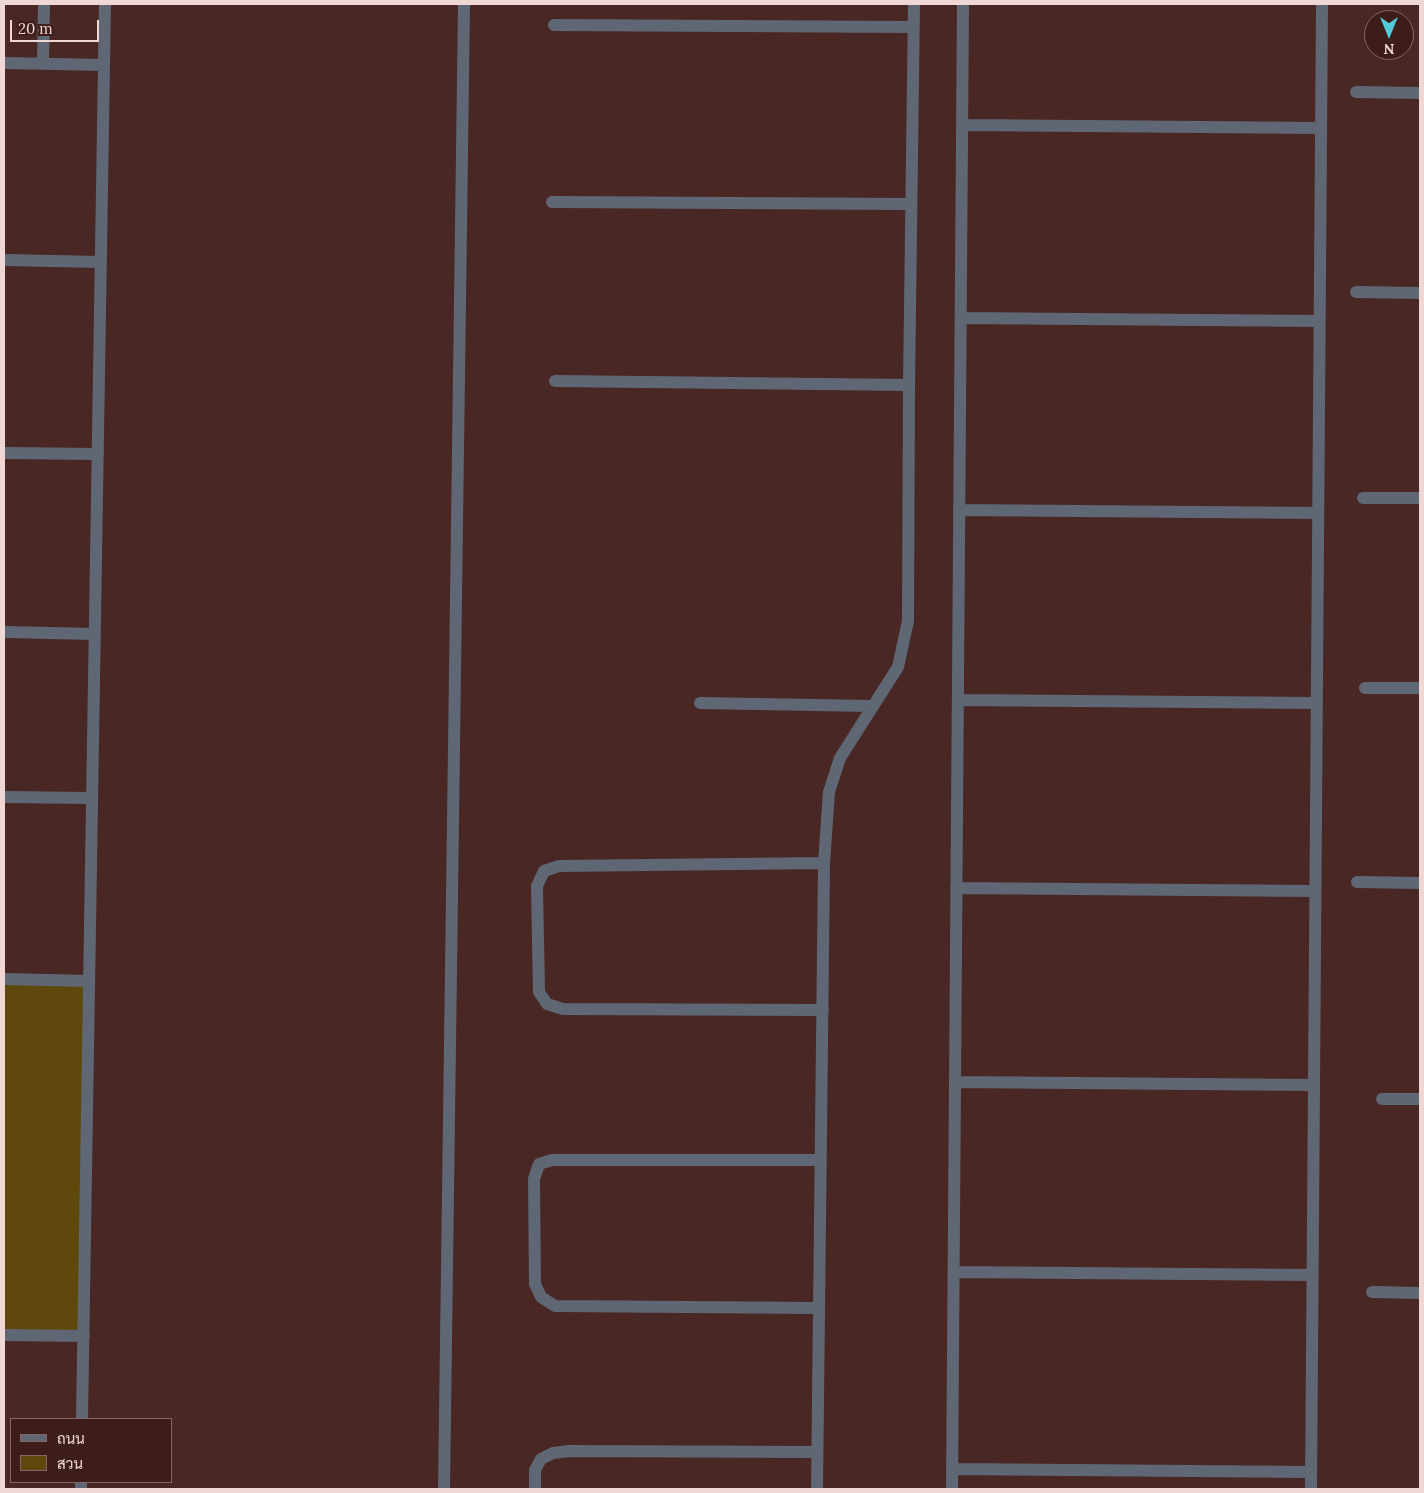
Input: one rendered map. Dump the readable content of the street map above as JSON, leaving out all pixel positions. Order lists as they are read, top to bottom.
{
  "legend": ["ถนน", "สวน"],
  "scale_bar": "20 m",
  "north": "bottom"
}
